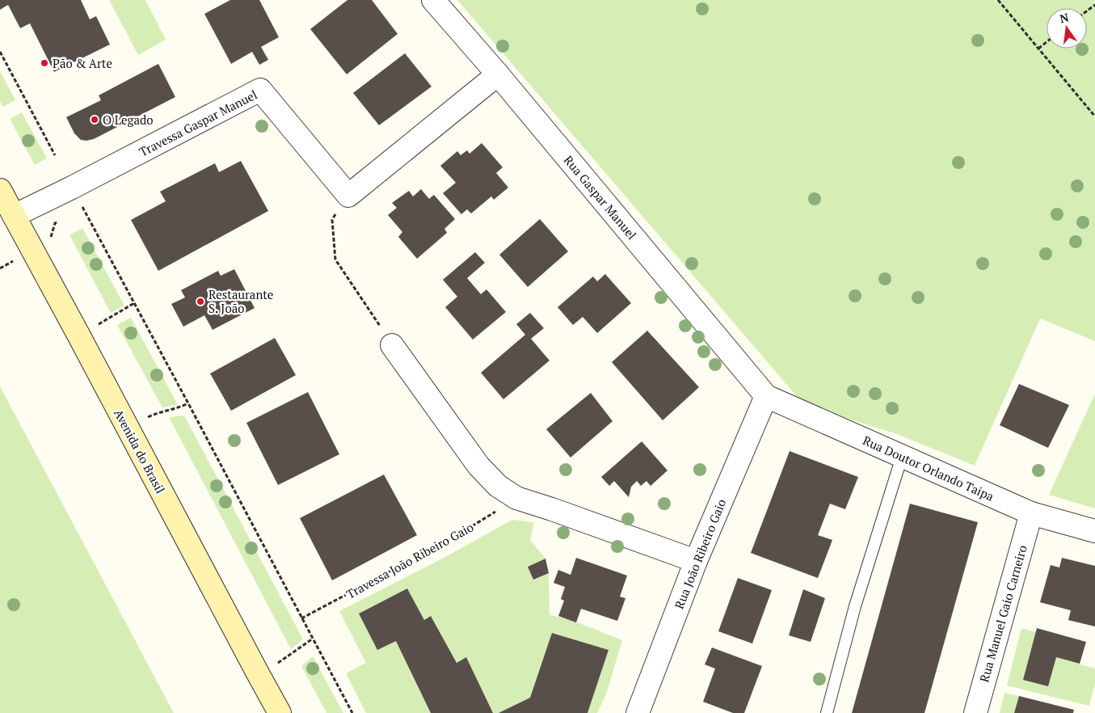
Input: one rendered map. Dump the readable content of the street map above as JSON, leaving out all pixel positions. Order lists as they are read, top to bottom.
{
  "streets": {
    "main road": ["Avenida do Brasil"],
    "street": [
      "Travessa Gaspar Manuel",
      "Rua Gaspar Manuel",
      "Rua Doutor Orlando Taipa",
      "Rua João Ribeiro Gaio",
      "Rua Manuel Gaio Carneiro"
    ],
    "path": ["Travessa João Ribeiro Gaio"]
  },
  "crossings": [
    ["Travessa Gaspar Manuel", "Avenida do Brasil"],
    ["Rua Gaspar Manuel", "Rua Doutor Orlando Taipa"],
    ["Rua Gaspar Manuel", "Rua João Ribeiro Gaio"],
    ["Rua Doutor Orlando Taipa", "Rua João Ribeiro Gaio"],
    ["Rua Doutor Orlando Taipa", "Rua Manuel Gaio Carneiro"]
  ],
  "places": ["Pão & Arte", "O Legado", "Restaurante S. João"],
  "north": "top"
}
